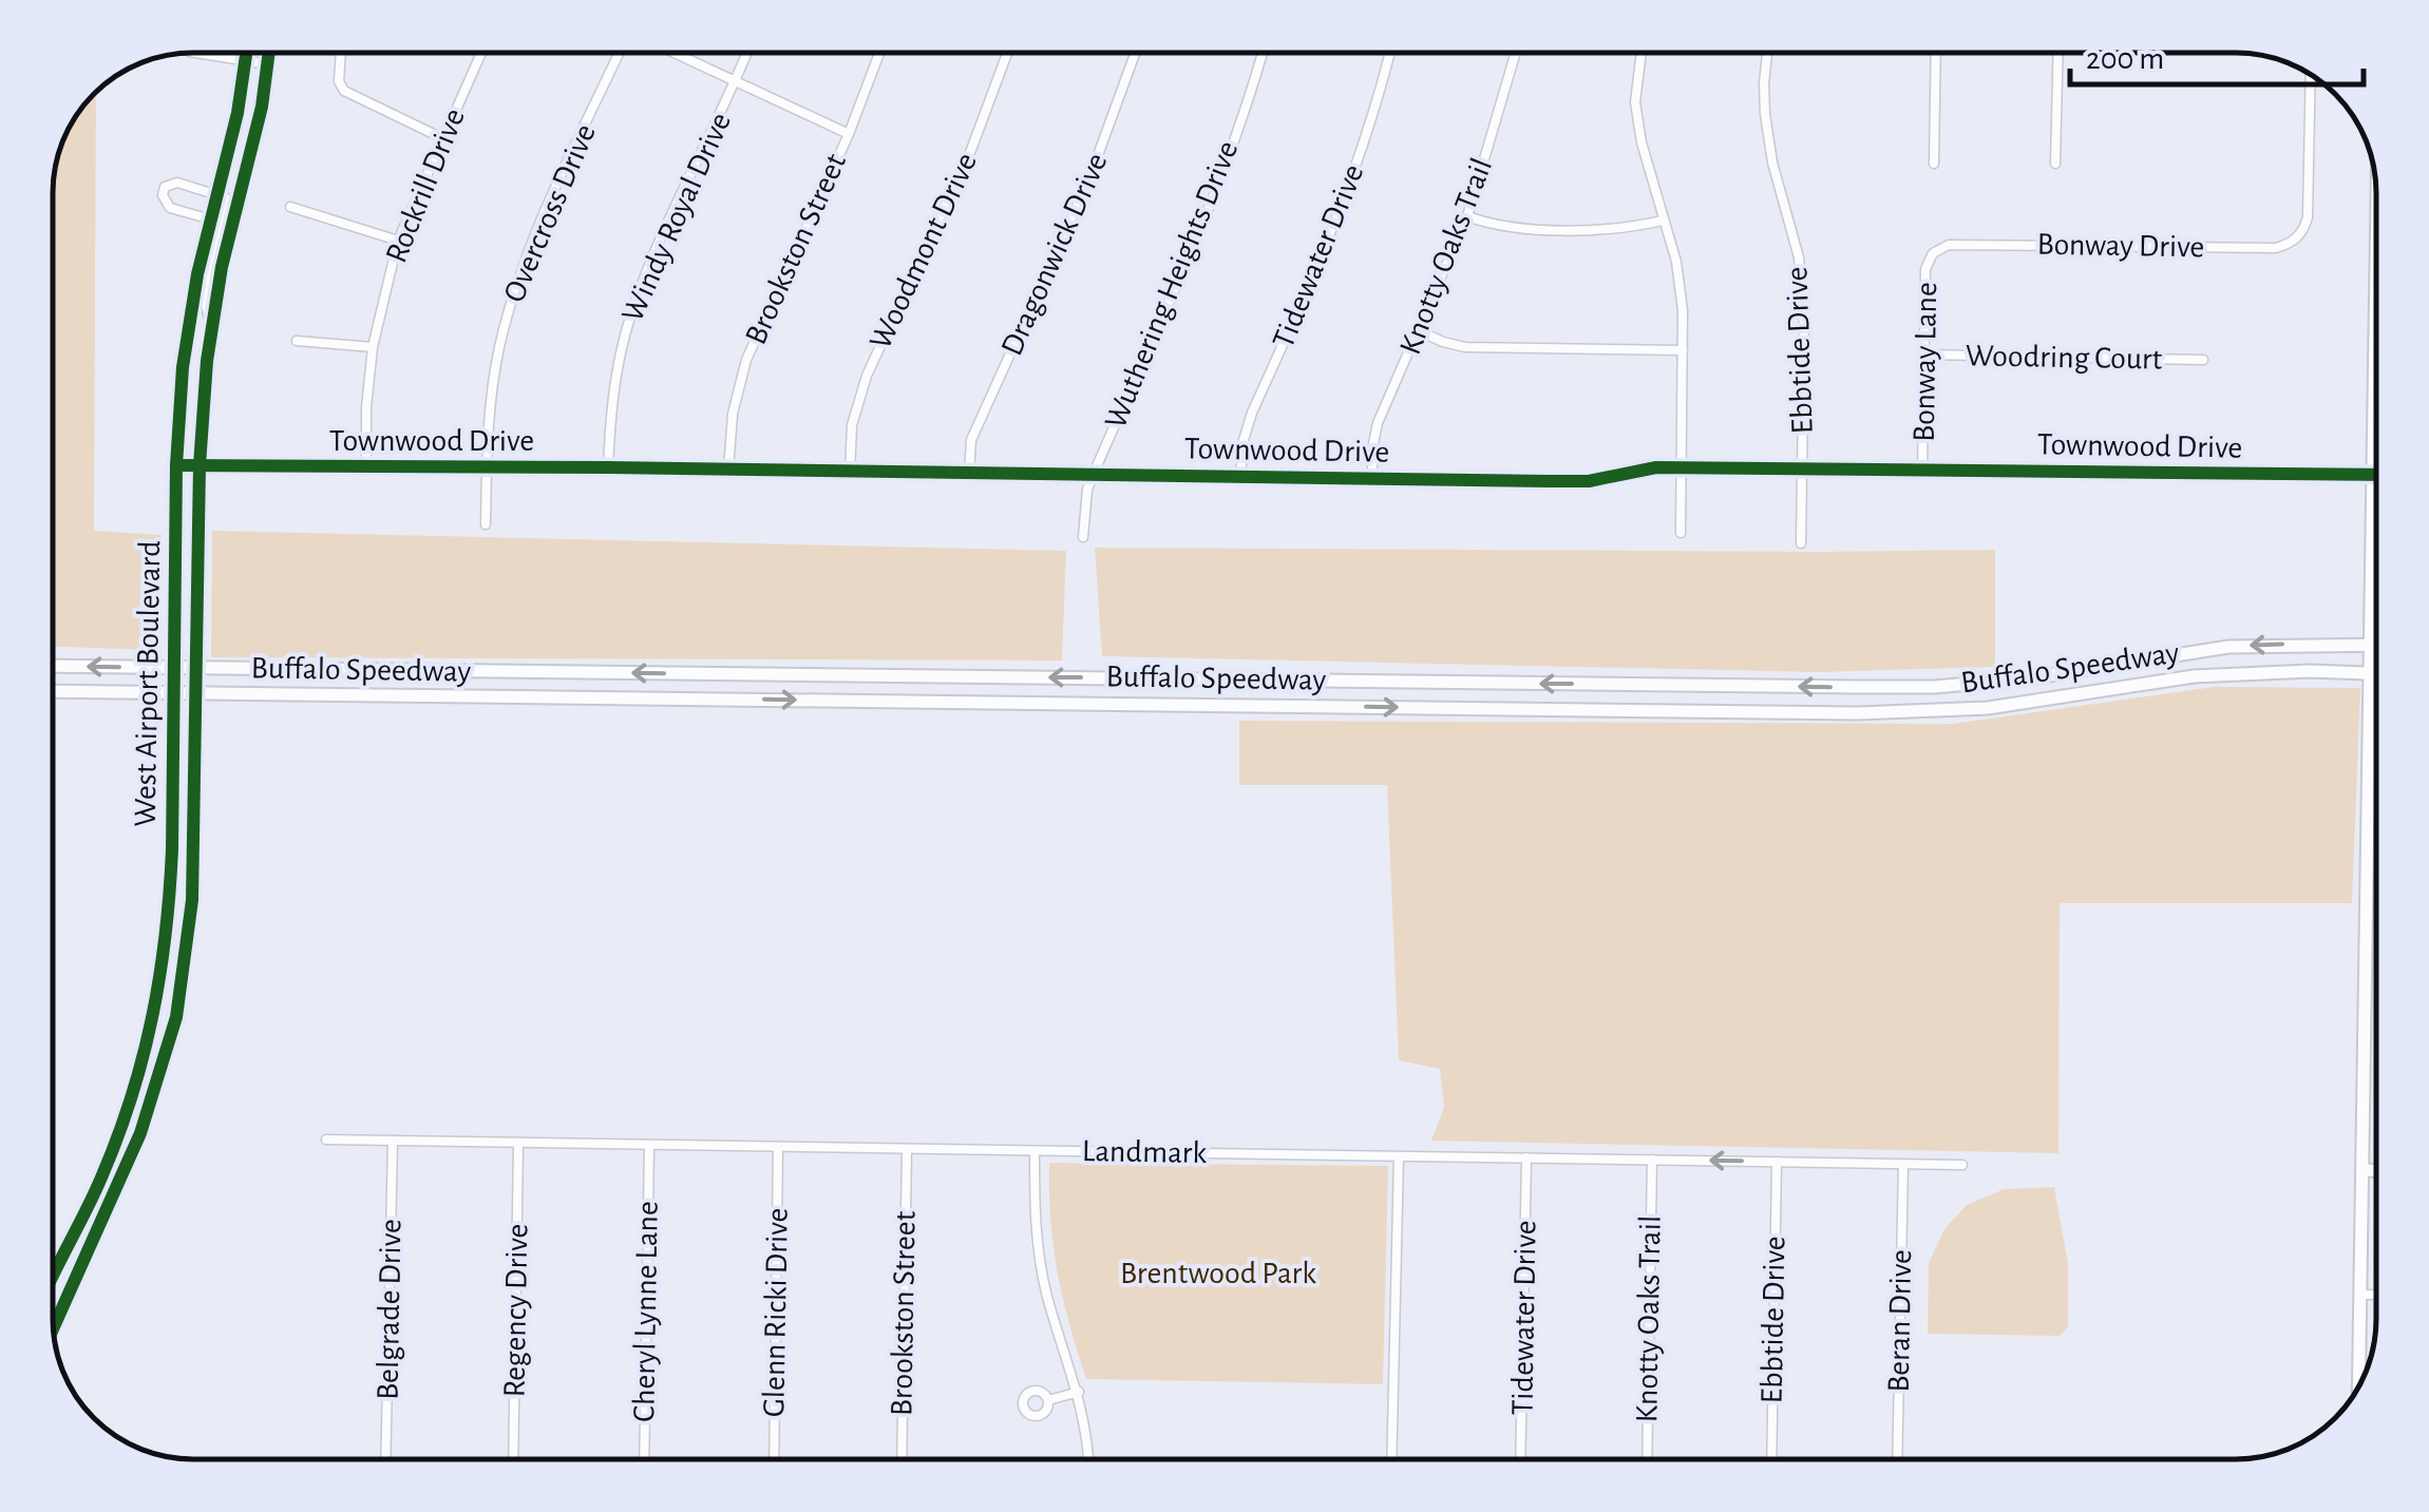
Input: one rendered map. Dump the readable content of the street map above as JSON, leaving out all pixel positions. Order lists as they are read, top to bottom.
{
  "streets": {
    "main road": ["Buffalo Speedway", "West Airport Boulevard"],
    "street": [
      "Rockrill Drive",
      "Overcross Drive",
      "Windy Royal Drive",
      "Bonway Drive",
      "Brookston Street",
      "Woodmont Drive",
      "Dragonwick Drive",
      "Tidewater Drive",
      "Knotty Oaks Trail",
      "Wuthering Heights Drive",
      "Ebbtide Drive",
      "Woodring Court",
      "Bonway Lane",
      "Townwood Drive",
      "Landmark",
      "Belgrade Drive",
      "Regency Drive",
      "Cheryl Lynne Lane",
      "Glenn Ricki Drive",
      "Beran Drive"
    ]
  },
  "crossings": [
    ["Rockrill Drive", "Townwood Drive"],
    ["Overcross Drive", "Townwood Drive"],
    ["Windy Royal Drive", "Townwood Drive"],
    ["Bonway Drive", "Bonway Lane"],
    ["Brookston Street", "Townwood Drive"],
    ["Brookston Street", "Landmark"],
    ["Woodmont Drive", "Townwood Drive"],
    ["Dragonwick Drive", "Townwood Drive"],
    ["Tidewater Drive", "Townwood Drive"],
    ["Tidewater Drive", "Landmark"],
    ["Knotty Oaks Trail", "Townwood Drive"],
    ["Knotty Oaks Trail", "Landmark"],
    ["Wuthering Heights Drive", "Townwood Drive"],
    ["Ebbtide Drive", "Townwood Drive"],
    ["Ebbtide Drive", "Landmark"],
    ["Woodring Court", "Bonway Lane"],
    ["Bonway Lane", "Townwood Drive"],
    ["Townwood Drive", "West Airport Boulevard"],
    ["Buffalo Speedway", "West Airport Boulevard"],
    ["Landmark", "Belgrade Drive"],
    ["Landmark", "Regency Drive"],
    ["Landmark", "Cheryl Lynne Lane"],
    ["Landmark", "Glenn Ricki Drive"],
    ["Landmark", "Beran Drive"]
  ],
  "parks": ["Brentwood Park"],
  "scale_bar": "200 m"
}
